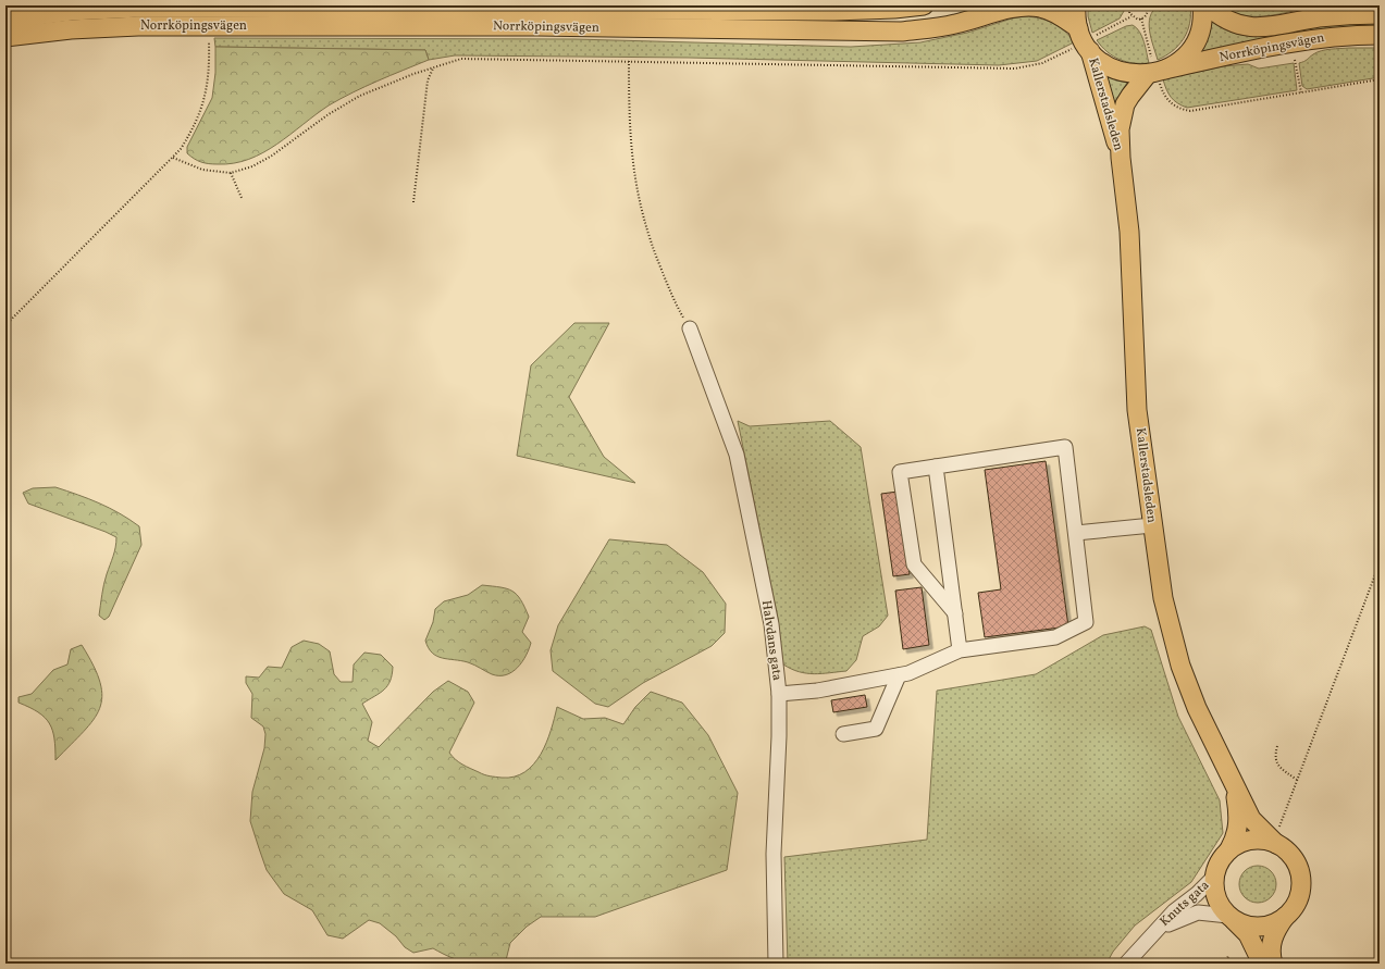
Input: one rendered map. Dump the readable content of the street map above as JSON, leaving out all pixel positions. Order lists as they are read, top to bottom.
{
  "streets": {
    "main road": ["Norrköpingsvägen", "Kallerstadsleden"],
    "street": ["Halvdans gata", "Knuts gata"]
  },
  "crossings": [
    ["Norrköpingsvägen", "Kallerstadsleden"],
    ["Kallerstadsleden", "Knuts gata"]
  ]
}
